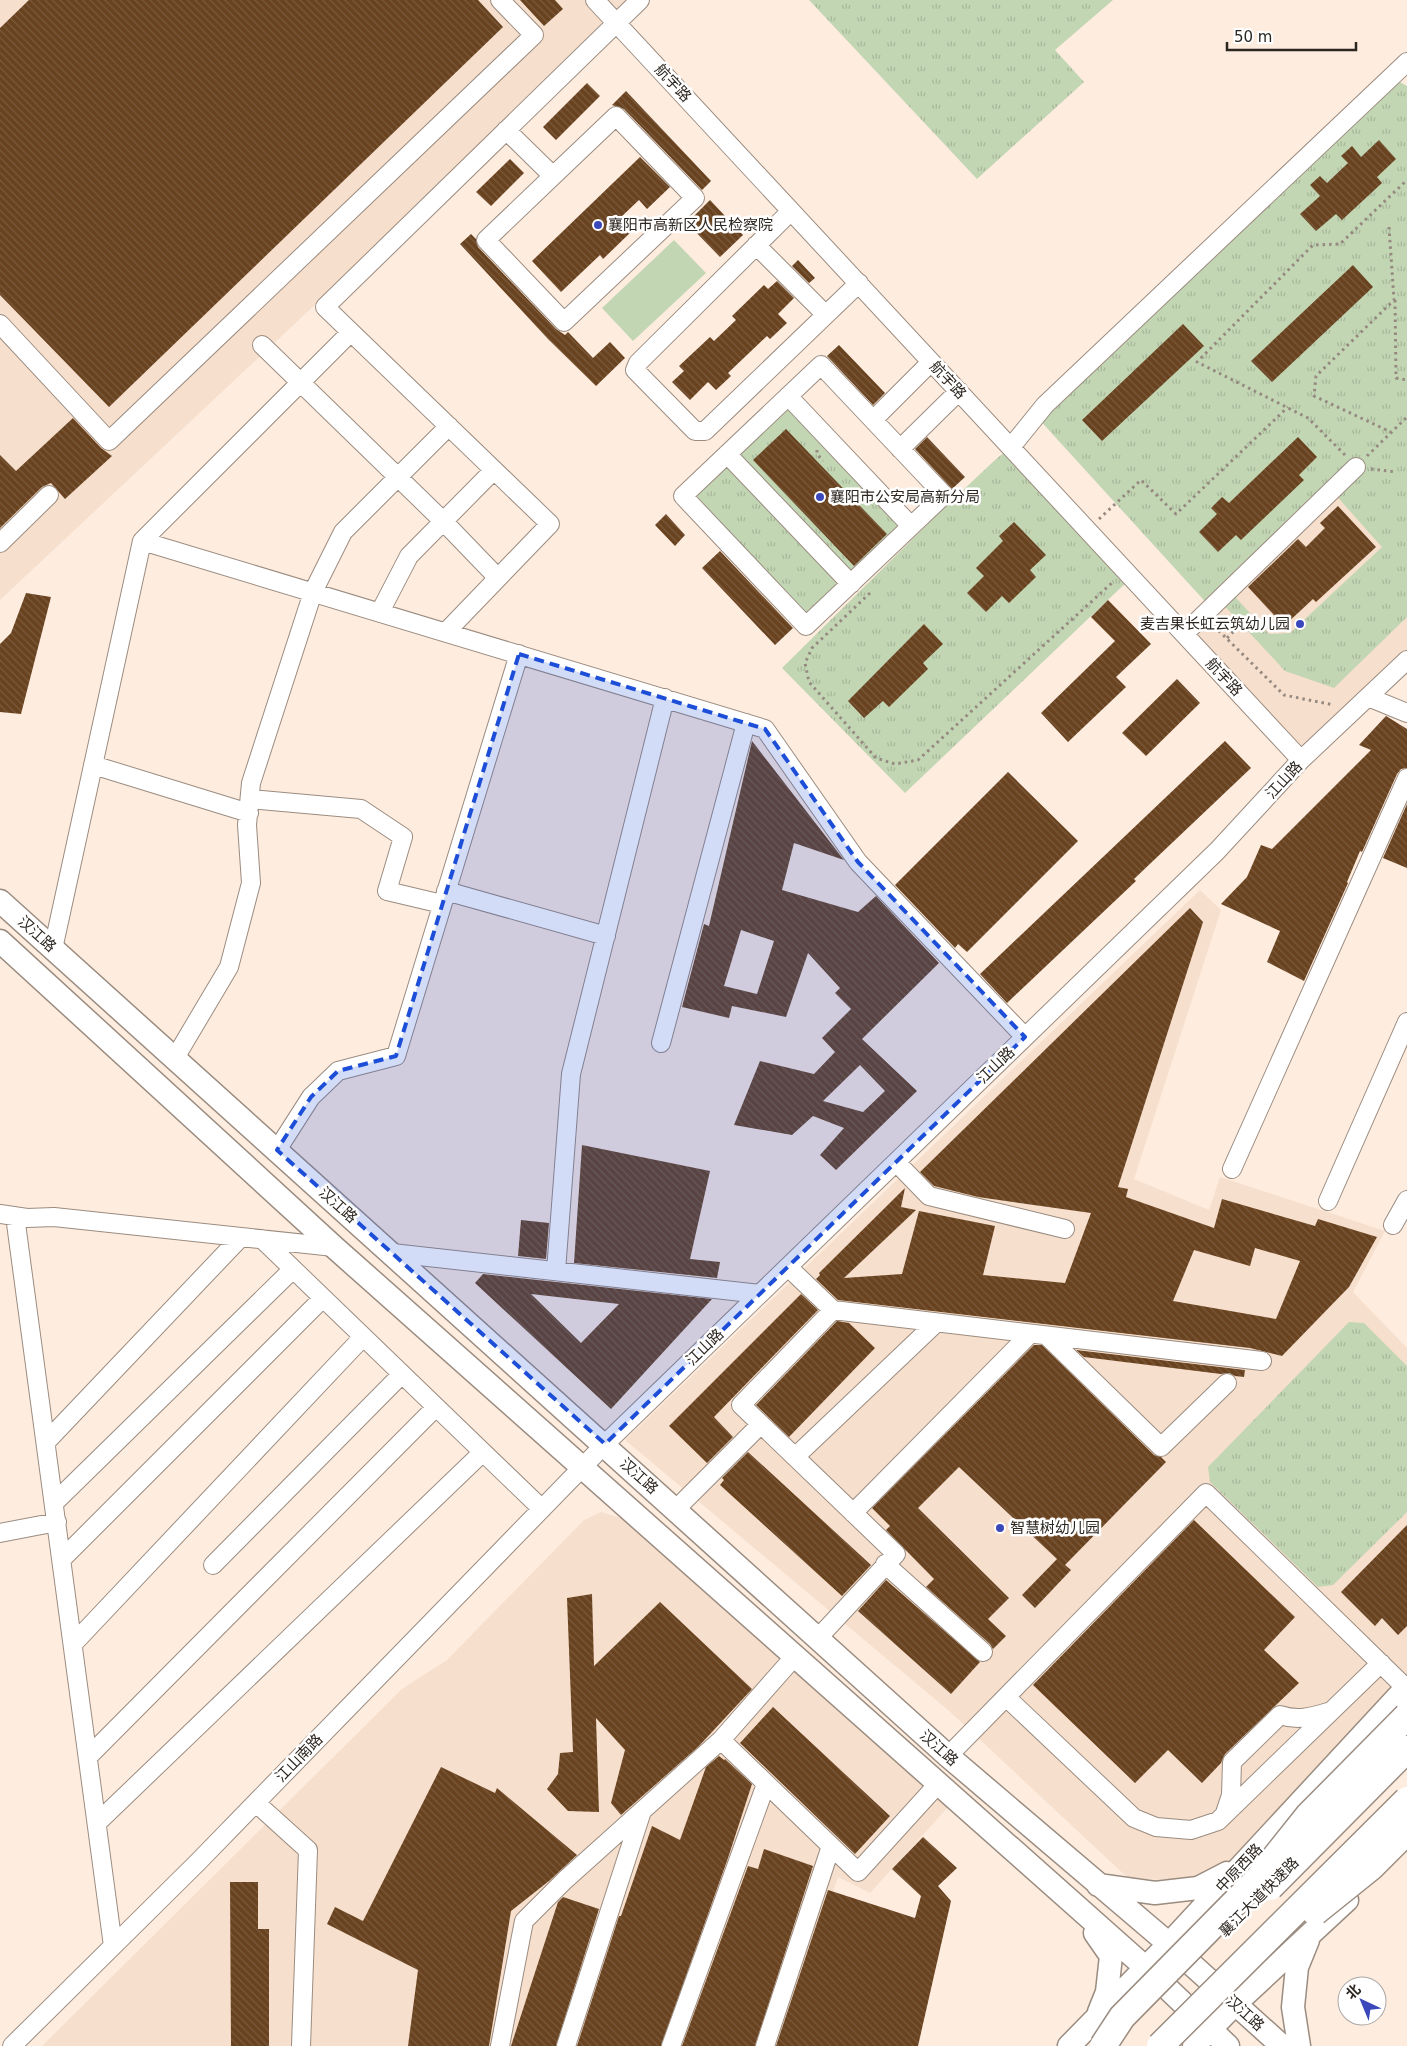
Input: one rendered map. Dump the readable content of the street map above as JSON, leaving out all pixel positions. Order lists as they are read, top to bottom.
{
  "streets": {
    "highway": ["襄江大道快速路"],
    "main road": ["汉江路", "中原西路"],
    "street": ["航宇路", "江山路", "江山南路"]
  },
  "crossings": [
    ["航宇路", "江山路"],
    ["江山路", "汉江路"],
    ["江山路", "江山南路"],
    ["汉江路", "江山南路"],
    ["汉江路", "中原西路"]
  ],
  "places": [
    "襄阳市高新区人民检察院",
    "襄阳市公安局高新分局",
    "麦吉果长虹云筑幼儿园",
    "智慧树幼儿园"
  ],
  "scale_bar": "50 m",
  "north": "top left"
}
